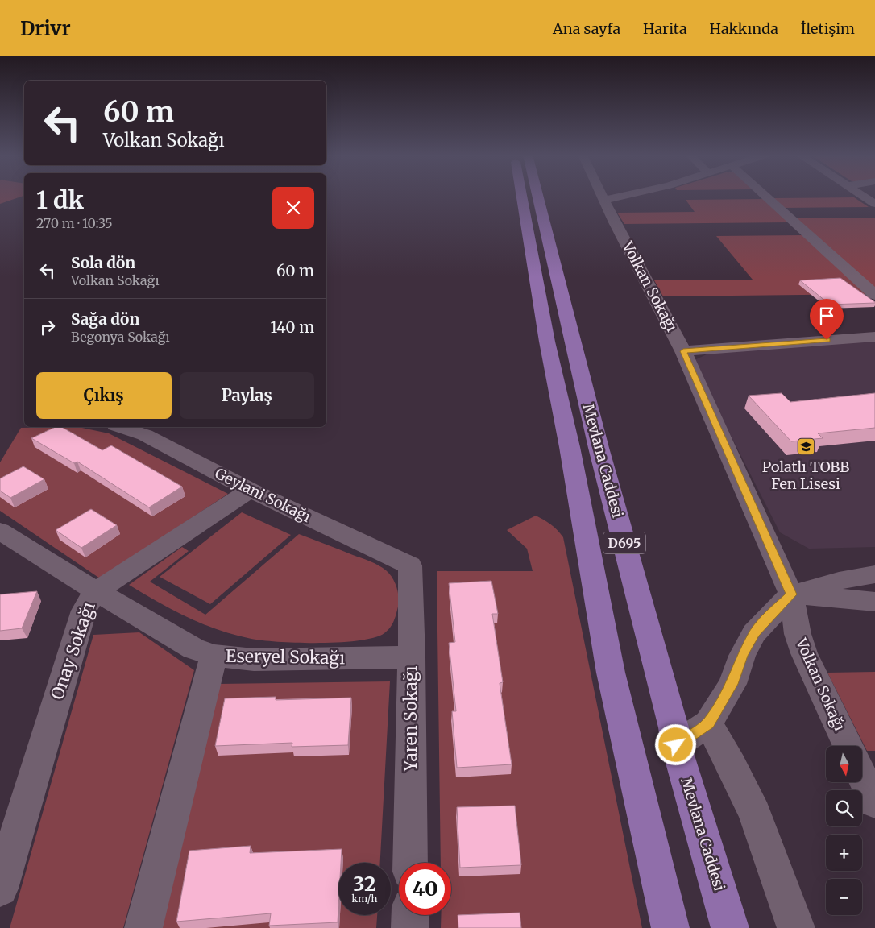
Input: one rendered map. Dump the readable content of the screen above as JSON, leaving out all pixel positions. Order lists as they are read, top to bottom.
{
  "streets": {
    "main road": ["Mevlana Caddesi", "D695"],
    "street": [
      "Volkan Sokağı",
      "Geylani Sokağı",
      "Onay Sokağı",
      "Eseryel Sokağı",
      "Yaren Sokağı"
    ]
  },
  "crossings": [
    ["Geylani Sokağı", "Onay Sokağı"],
    ["Geylani Sokağı", "Yaren Sokağı"],
    ["Onay Sokağı", "Eseryel Sokağı"],
    ["Eseryel Sokağı", "Yaren Sokağı"]
  ],
  "places": {
    "school or university": ["Polatlı TOBB Fen Lisesi"]
  },
  "north": "bottom",
  "page": {
    "header": "Drivr",
    "nav": [
      "Ana sayfa",
      "Harita",
      "Hakkında",
      "İletişim"
    ],
    "turn": ["60 m", "Volkan Sokağı"],
    "heading": ["1 dk", "270 m · 10:35"],
    "list": [
      {
        "name": "Sola dön",
        "note": "Volkan Sokağı",
        "value": "60 m"
      },
      {
        "name": "Sağa dön",
        "note": "Begonya Sokağı",
        "value": "140 m"
      }
    ],
    "buttons": ["Çıkış", "Paylaş"],
    "map_buttons": ["+", "−"],
    "speed": "32 km/h",
    "limit": "40"
  }
}
